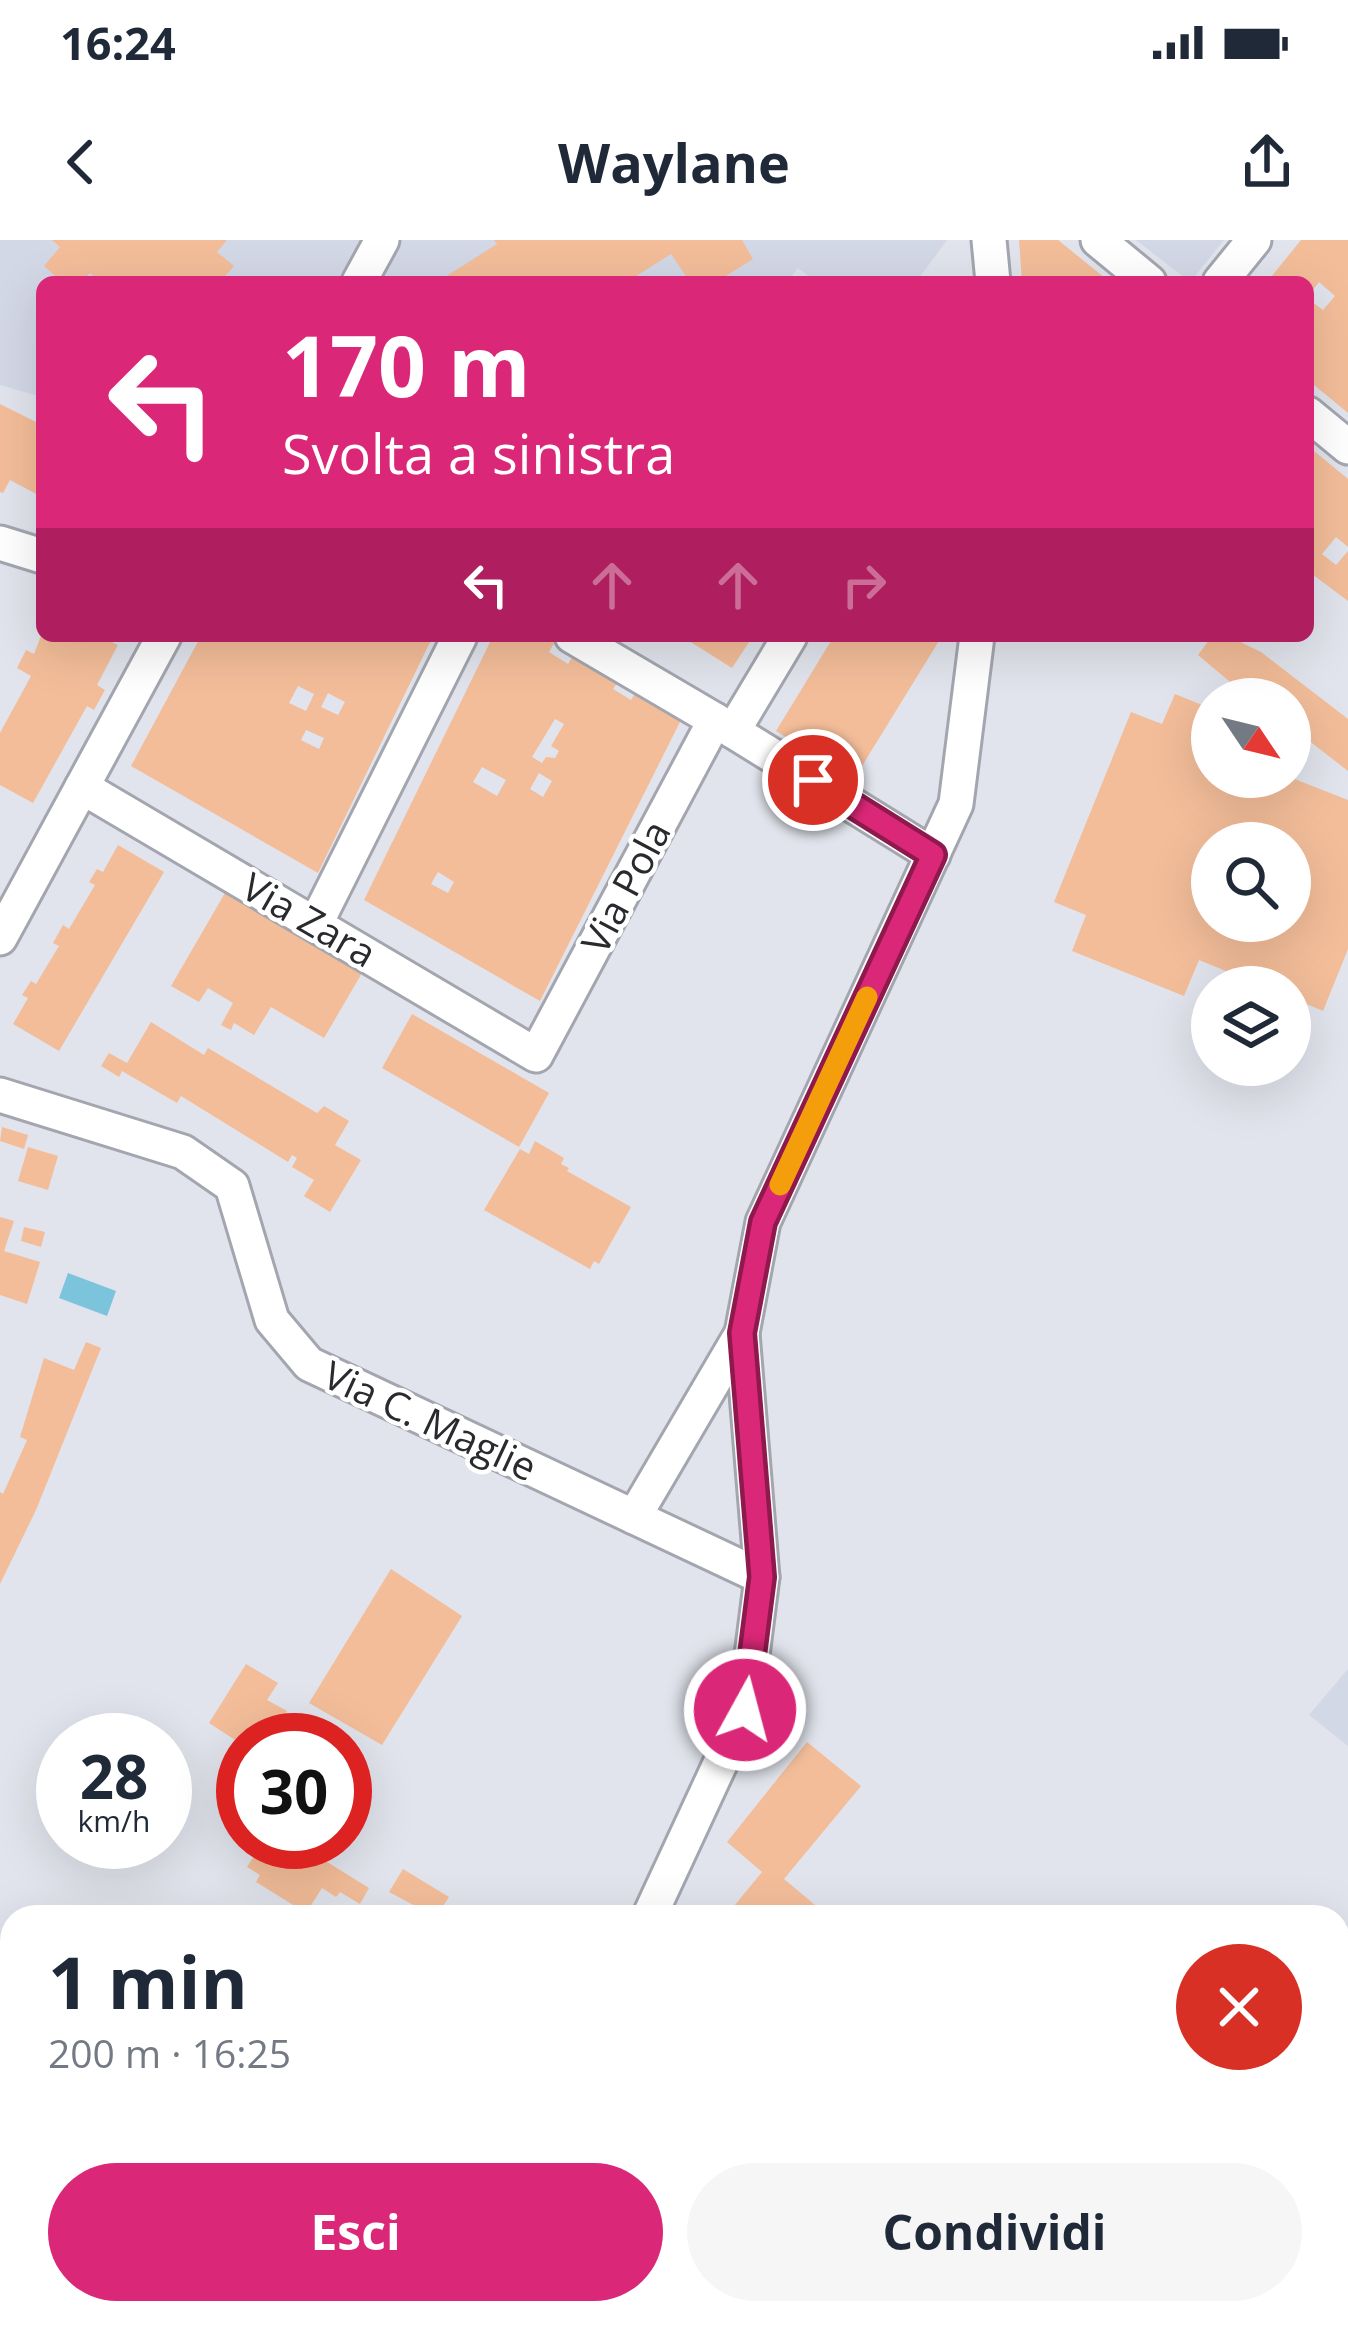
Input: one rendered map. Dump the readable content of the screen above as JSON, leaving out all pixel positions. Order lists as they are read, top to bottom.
{
  "streets": {
    "street": ["Via Pola", "Via Zara", "Via C. Maglie"]
  },
  "crossings": [
    ["Via Pola", "Via Zara"]
  ],
  "north": "bottom right",
  "page": {
    "status": "16:24",
    "header": "Waylane",
    "turn": ["170 m", "Svolta a sinistra"],
    "speed": "28 km/h",
    "limit": "30",
    "heading": ["1 min", "200 m · 16:25"],
    "buttons": ["Esci", "Condividi"]
  }
}
